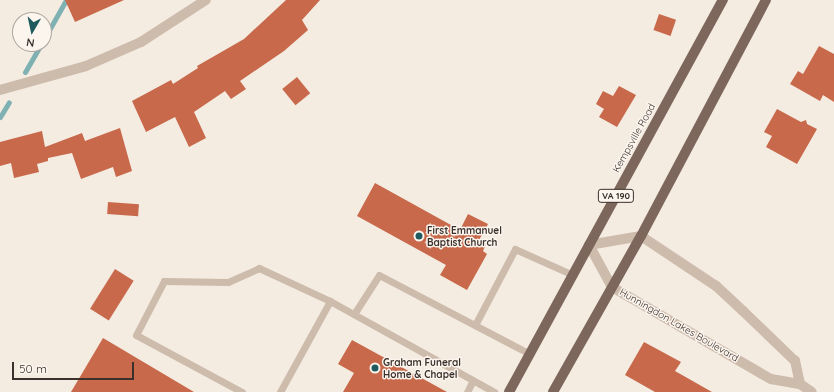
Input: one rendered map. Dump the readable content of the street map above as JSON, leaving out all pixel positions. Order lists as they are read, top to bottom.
{
  "streets": {
    "main road": ["Kempsville Road", "VA 190"],
    "street": ["Hunningdon Lakes Boulevard"]
  },
  "crossings": [
    ["Kempsville Road", "Hunningdon Lakes Boulevard"]
  ],
  "places": ["First Emmanuel Baptist Church", "Graham Funeral Home & Chapel"],
  "scale_bar": "50 m",
  "north": "bottom"
}
